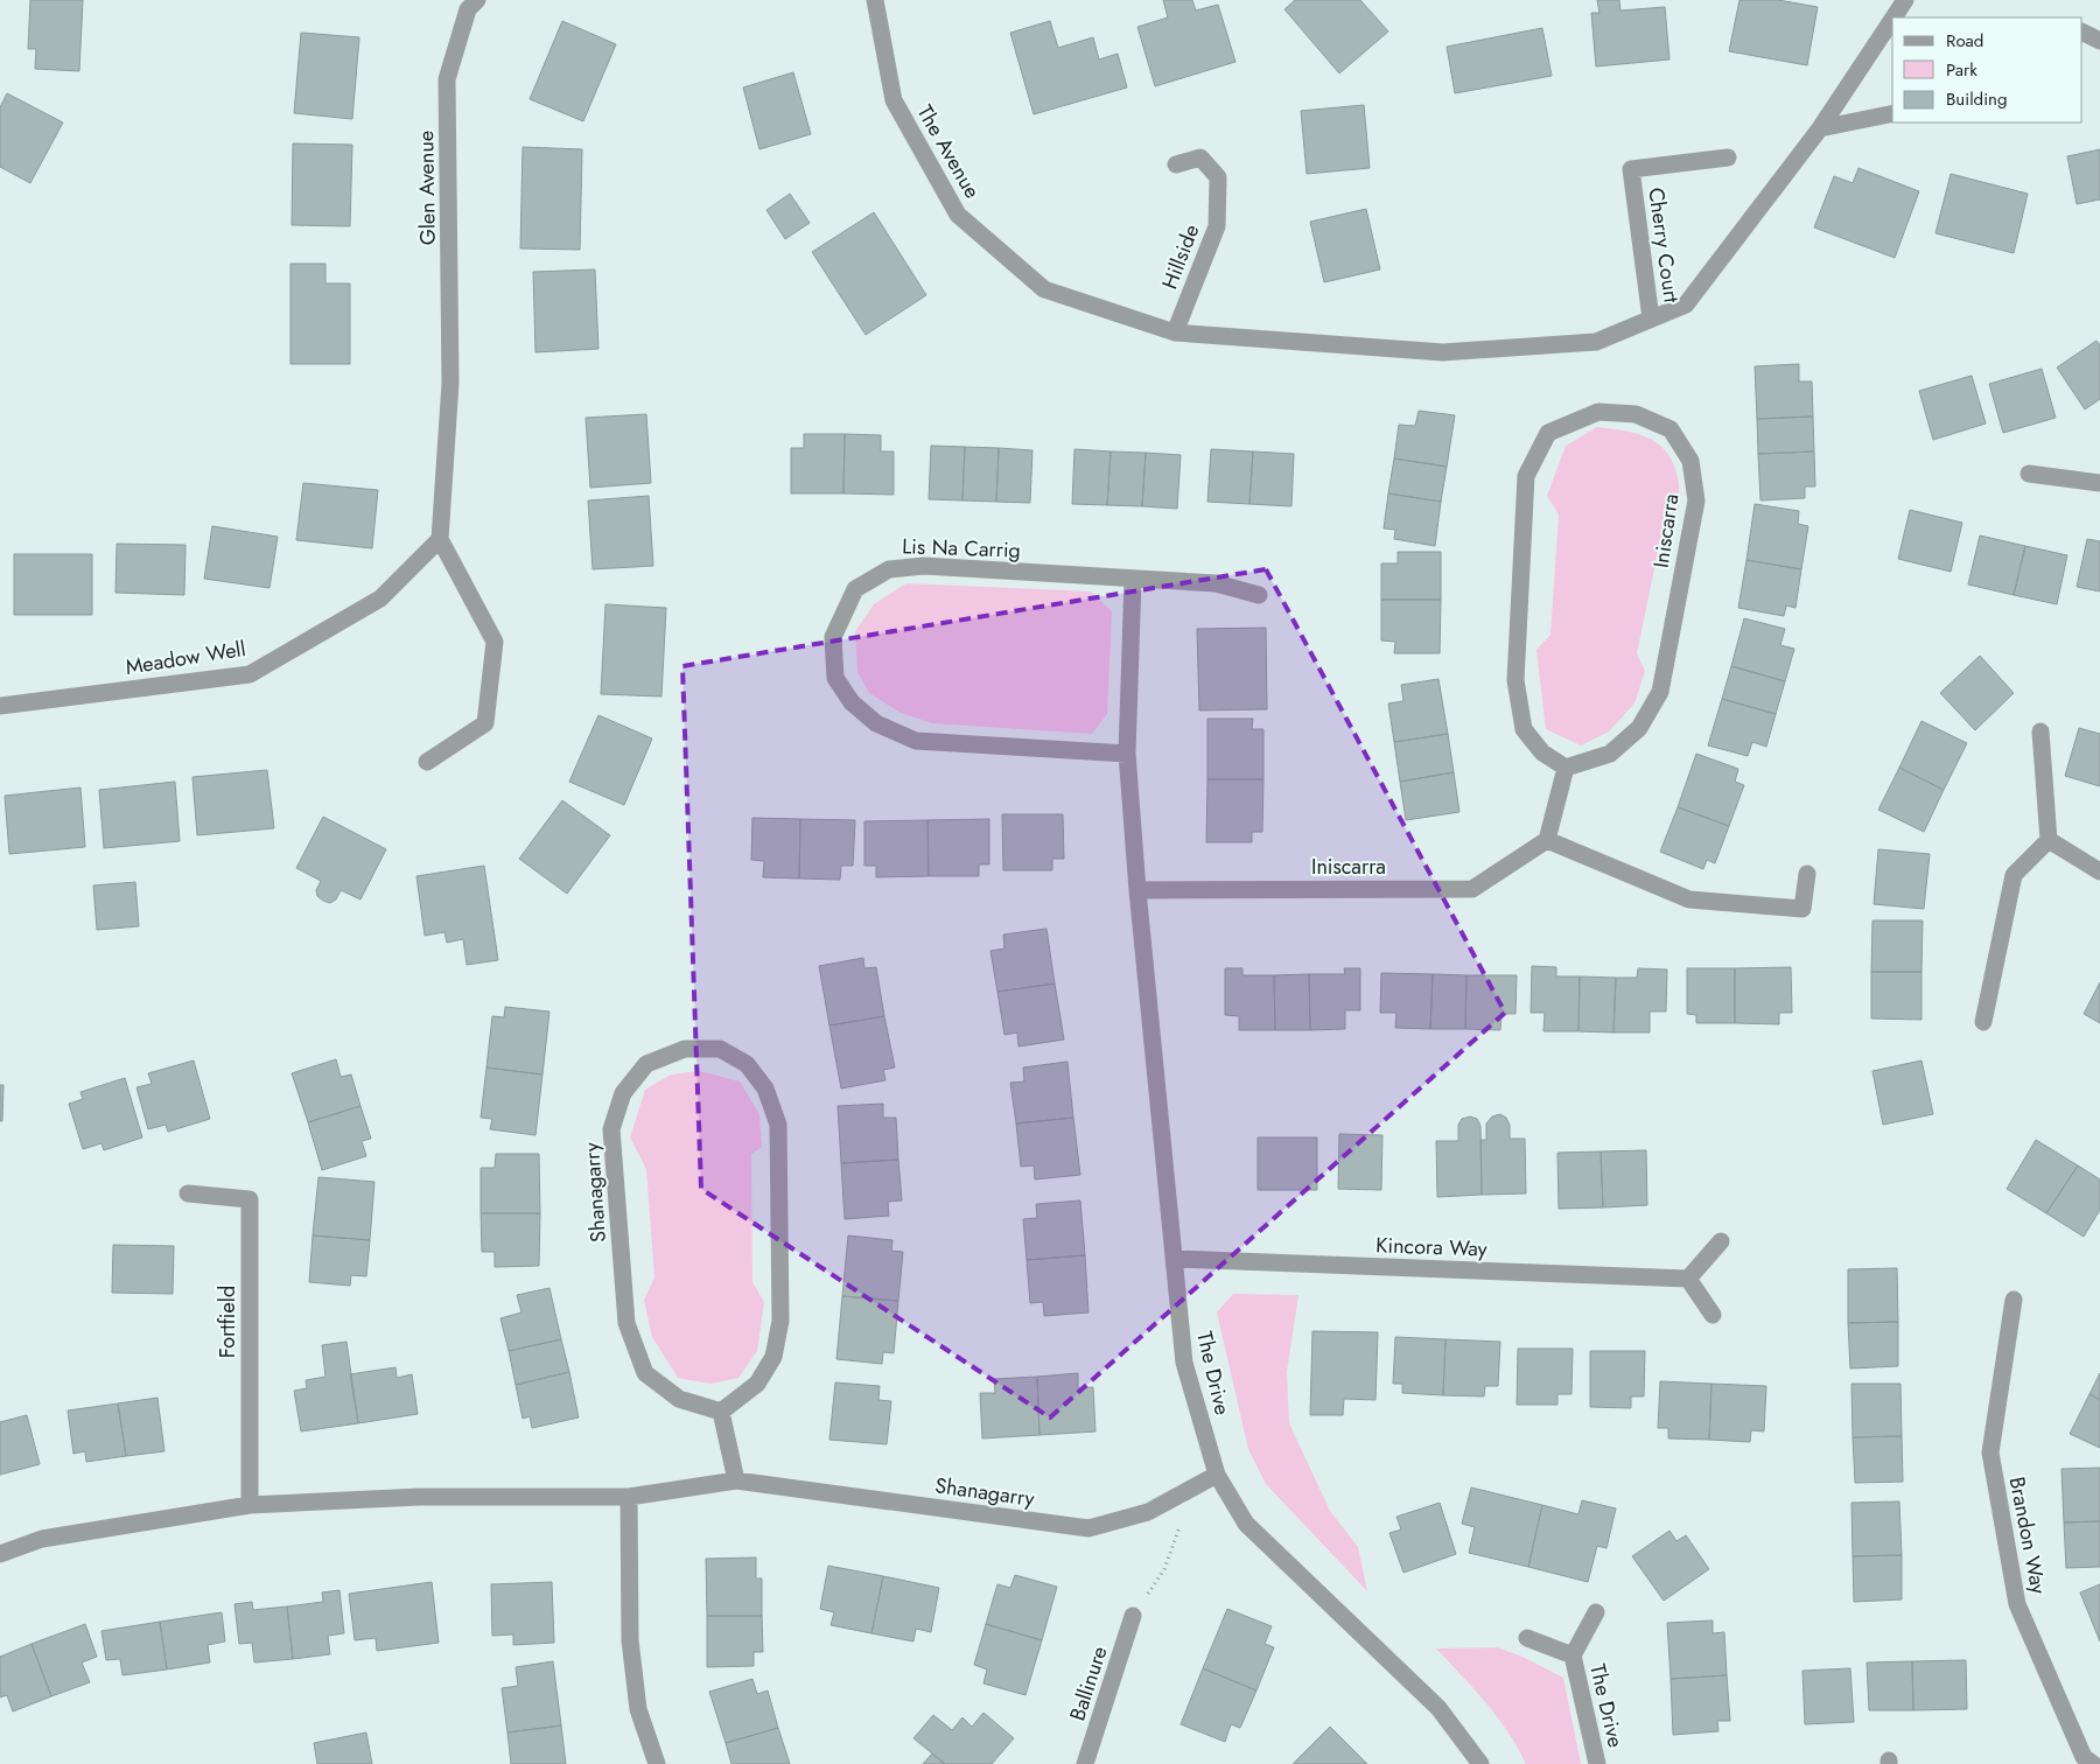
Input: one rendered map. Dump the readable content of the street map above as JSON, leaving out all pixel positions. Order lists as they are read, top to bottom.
{
  "streets": {
    "street": [
      "The Avenue",
      "Glen Avenue",
      "Cherry Court",
      "Hillside",
      "Iniscarra",
      "Lis Na Carrig",
      "Meadow Well",
      "Shanagarry",
      "Kincora Way",
      "Fortfield",
      "The Drive",
      "Brandon Way",
      "Ballinure"
    ]
  },
  "crossings": [
    ["The Avenue", "Hillside"],
    ["Glen Avenue", "Meadow Well"],
    ["Iniscarra", "The Drive"],
    ["Shanagarry", "Fortfield"],
    ["Shanagarry", "The Drive"],
    ["Kincora Way", "The Drive"]
  ],
  "legend": ["Road", "Park", "Building"]
}
